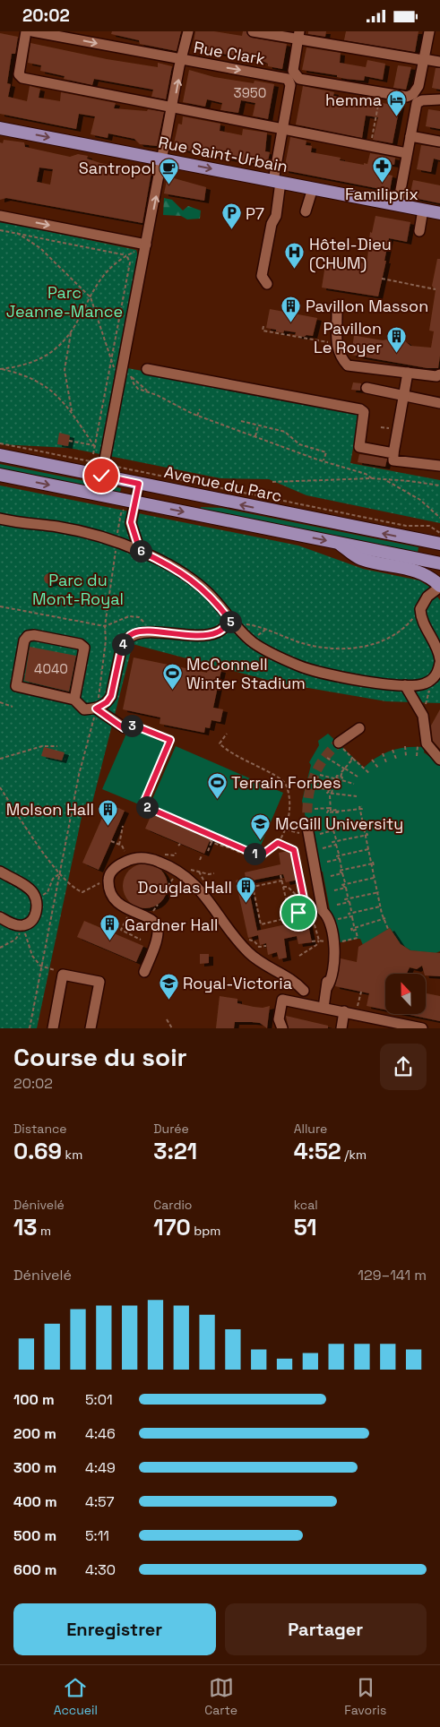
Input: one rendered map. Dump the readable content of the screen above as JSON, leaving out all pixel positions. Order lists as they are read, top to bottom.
{
  "streets": {
    "main road": ["Rue Saint-Urbain", "Avenue du Parc"],
    "street": ["Rue Clark"]
  },
  "one_way": ["Rue Saint-Urbain"],
  "parks": ["Parc Jeanne-Mance", "Parc du Mont-Royal"],
  "places": {
    "hotel": ["hemma"],
    "pharmacy": ["Familiprix"],
    "cafe": ["Santropol"],
    "parking": ["P7"],
    "hospital": ["Hôtel-Dieu (CHUM)"],
    "building": [
      "Pavillon Masson",
      "Pavillon Le Royer",
      "Molson Hall",
      "Douglas Hall",
      "Gardner Hall"
    ],
    "sports": ["McConnell Winter Stadium", "Terrain Forbes"],
    "school or university": ["McGill University", "Royal-Victoria"]
  },
  "house_numbers": ["3950", "4040"],
  "north": "top",
  "page": {
    "status": "20:02",
    "pins": [
      "6",
      "5",
      "4",
      "3",
      "2",
      "1"
    ],
    "heading": ["Course du soir", "20:02"],
    "stats": [
      ["Distance", "0.69 km"],
      ["Durée", "3:21"],
      ["Allure", "4:52 /km"],
      ["Dénivelé", "13 m"],
      ["Cardio", "170 bpm"],
      ["kcal", "51"]
    ],
    "chart": ["Dénivelé", "129–141 m"],
    "list": [
      {
        "name": "100 m",
        "note": "5:01"
      },
      {
        "name": "200 m",
        "note": "4:46"
      },
      {
        "name": "300 m",
        "note": "4:49"
      },
      {
        "name": "400 m",
        "note": "4:57"
      },
      {
        "name": "500 m",
        "note": "5:11"
      },
      {
        "name": "600 m",
        "note": "4:30"
      }
    ],
    "buttons": ["Enregistrer", "Partager"],
    "tabs": ["Accueil", "Carte", "Favoris"]
  }
}
